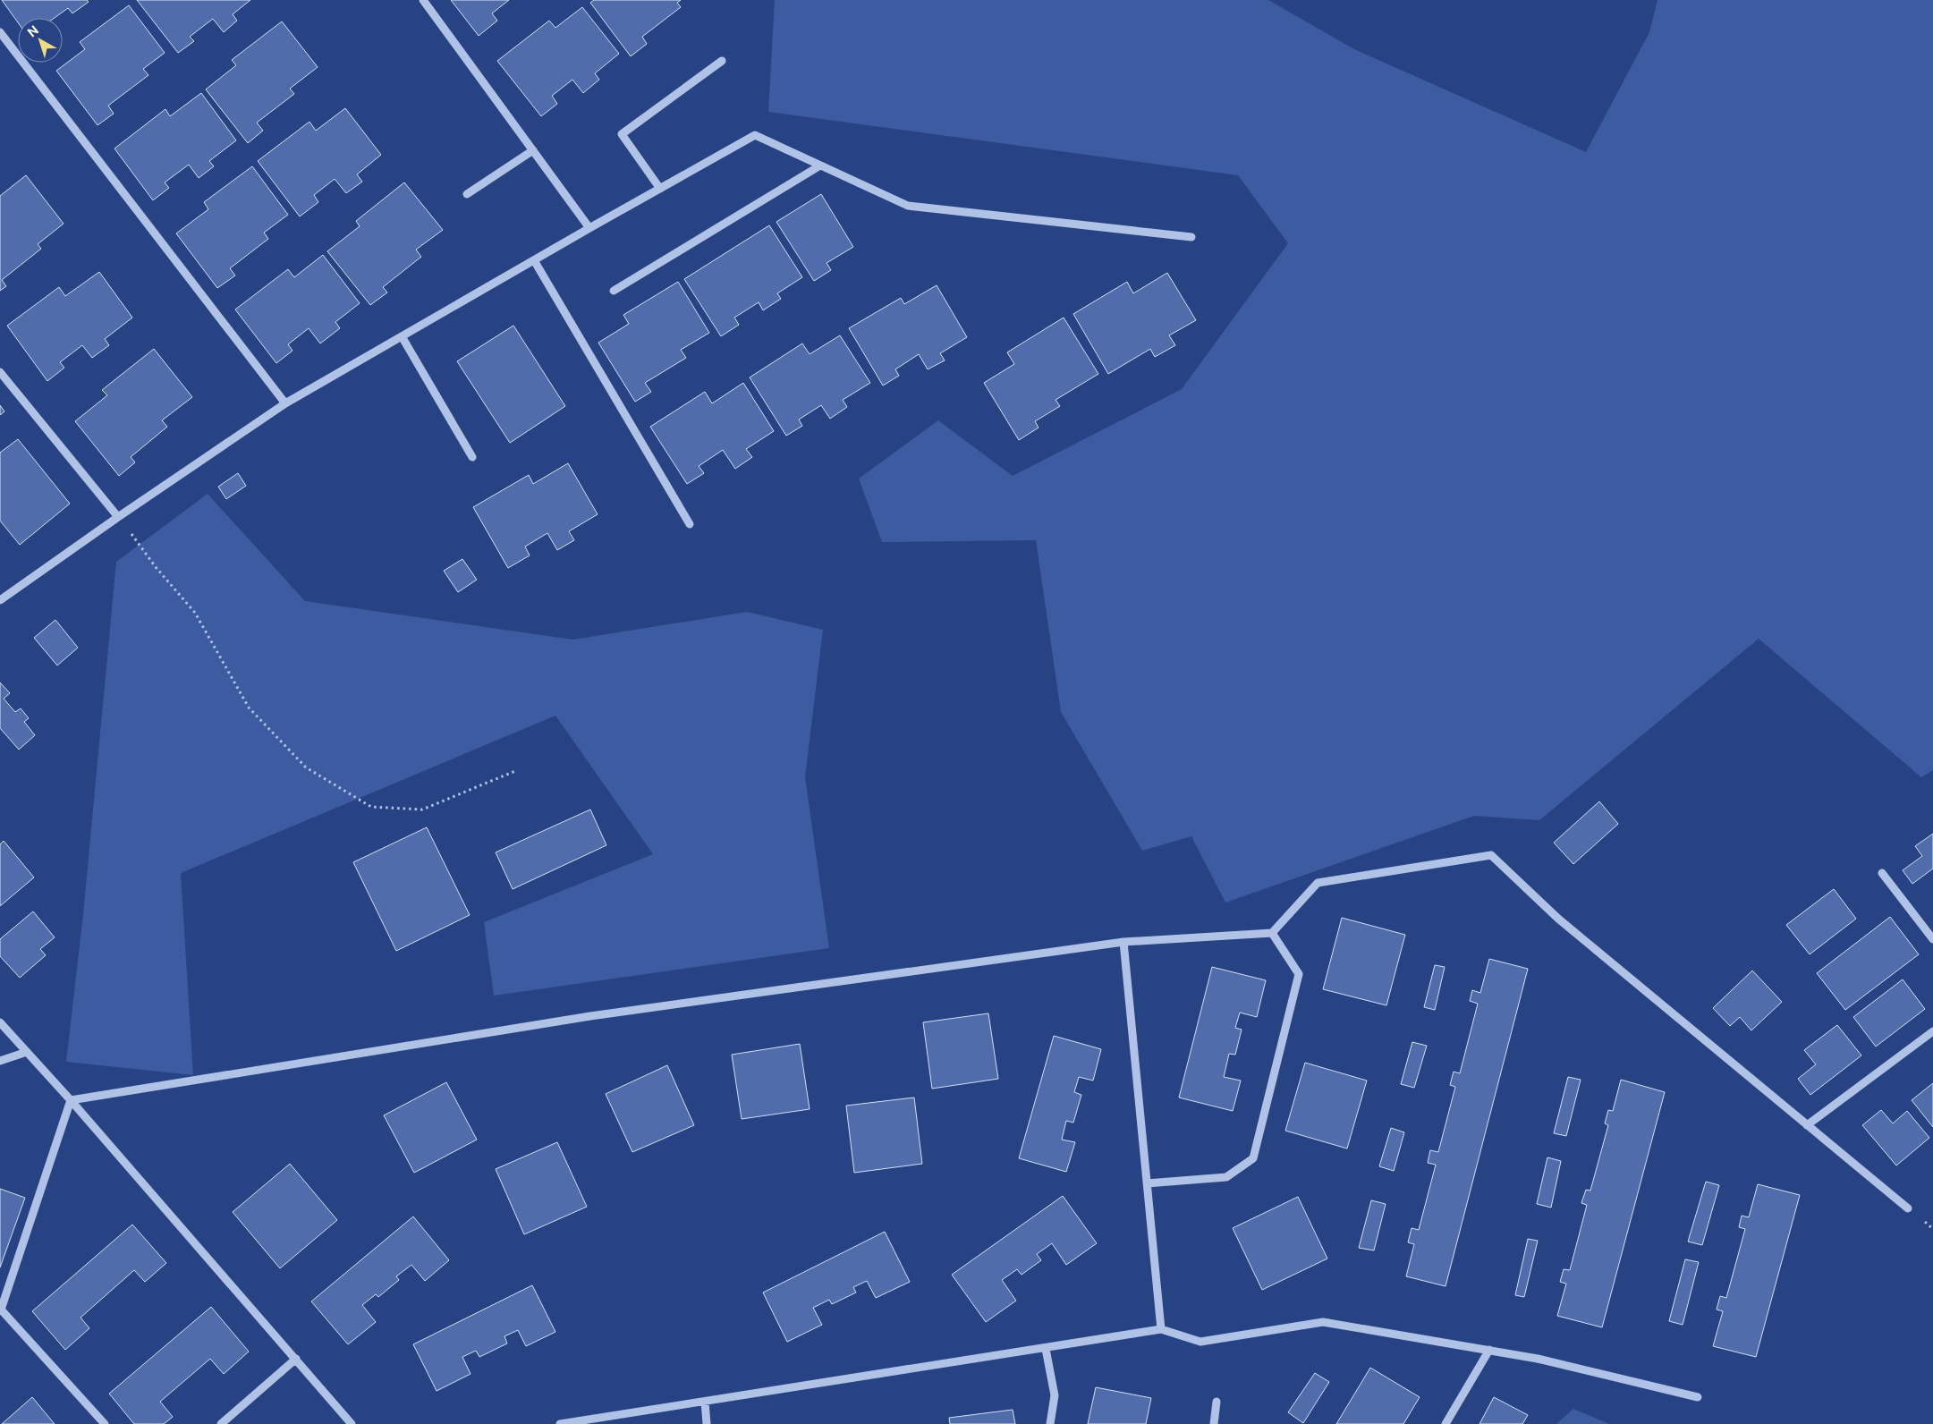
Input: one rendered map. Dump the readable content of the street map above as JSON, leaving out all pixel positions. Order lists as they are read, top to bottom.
{
  "north": "top left"
}
